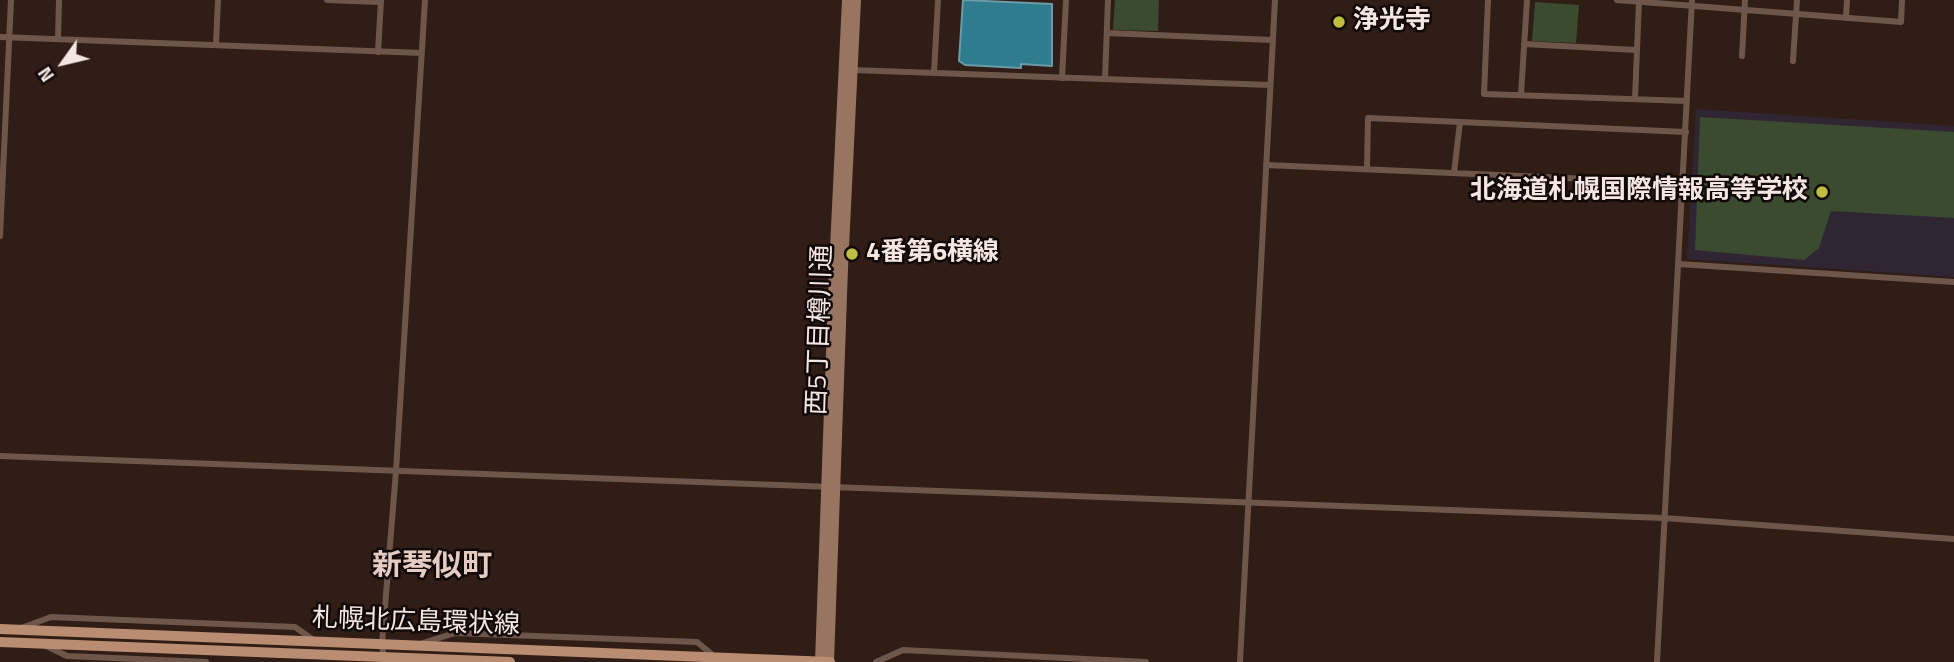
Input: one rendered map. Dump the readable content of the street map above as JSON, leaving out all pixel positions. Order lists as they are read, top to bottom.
{
  "streets": {
    "main road": ["西5丁目樽川通", "札幌北広島環状線"]
  },
  "crossings": [
    ["西5丁目樽川通", "札幌北広島環状線"]
  ],
  "districts": ["新琴似町"],
  "places": ["浄光寺", "北海道札幌国際情報高等学校", "4番第6横線"],
  "north": "bottom left"
}
